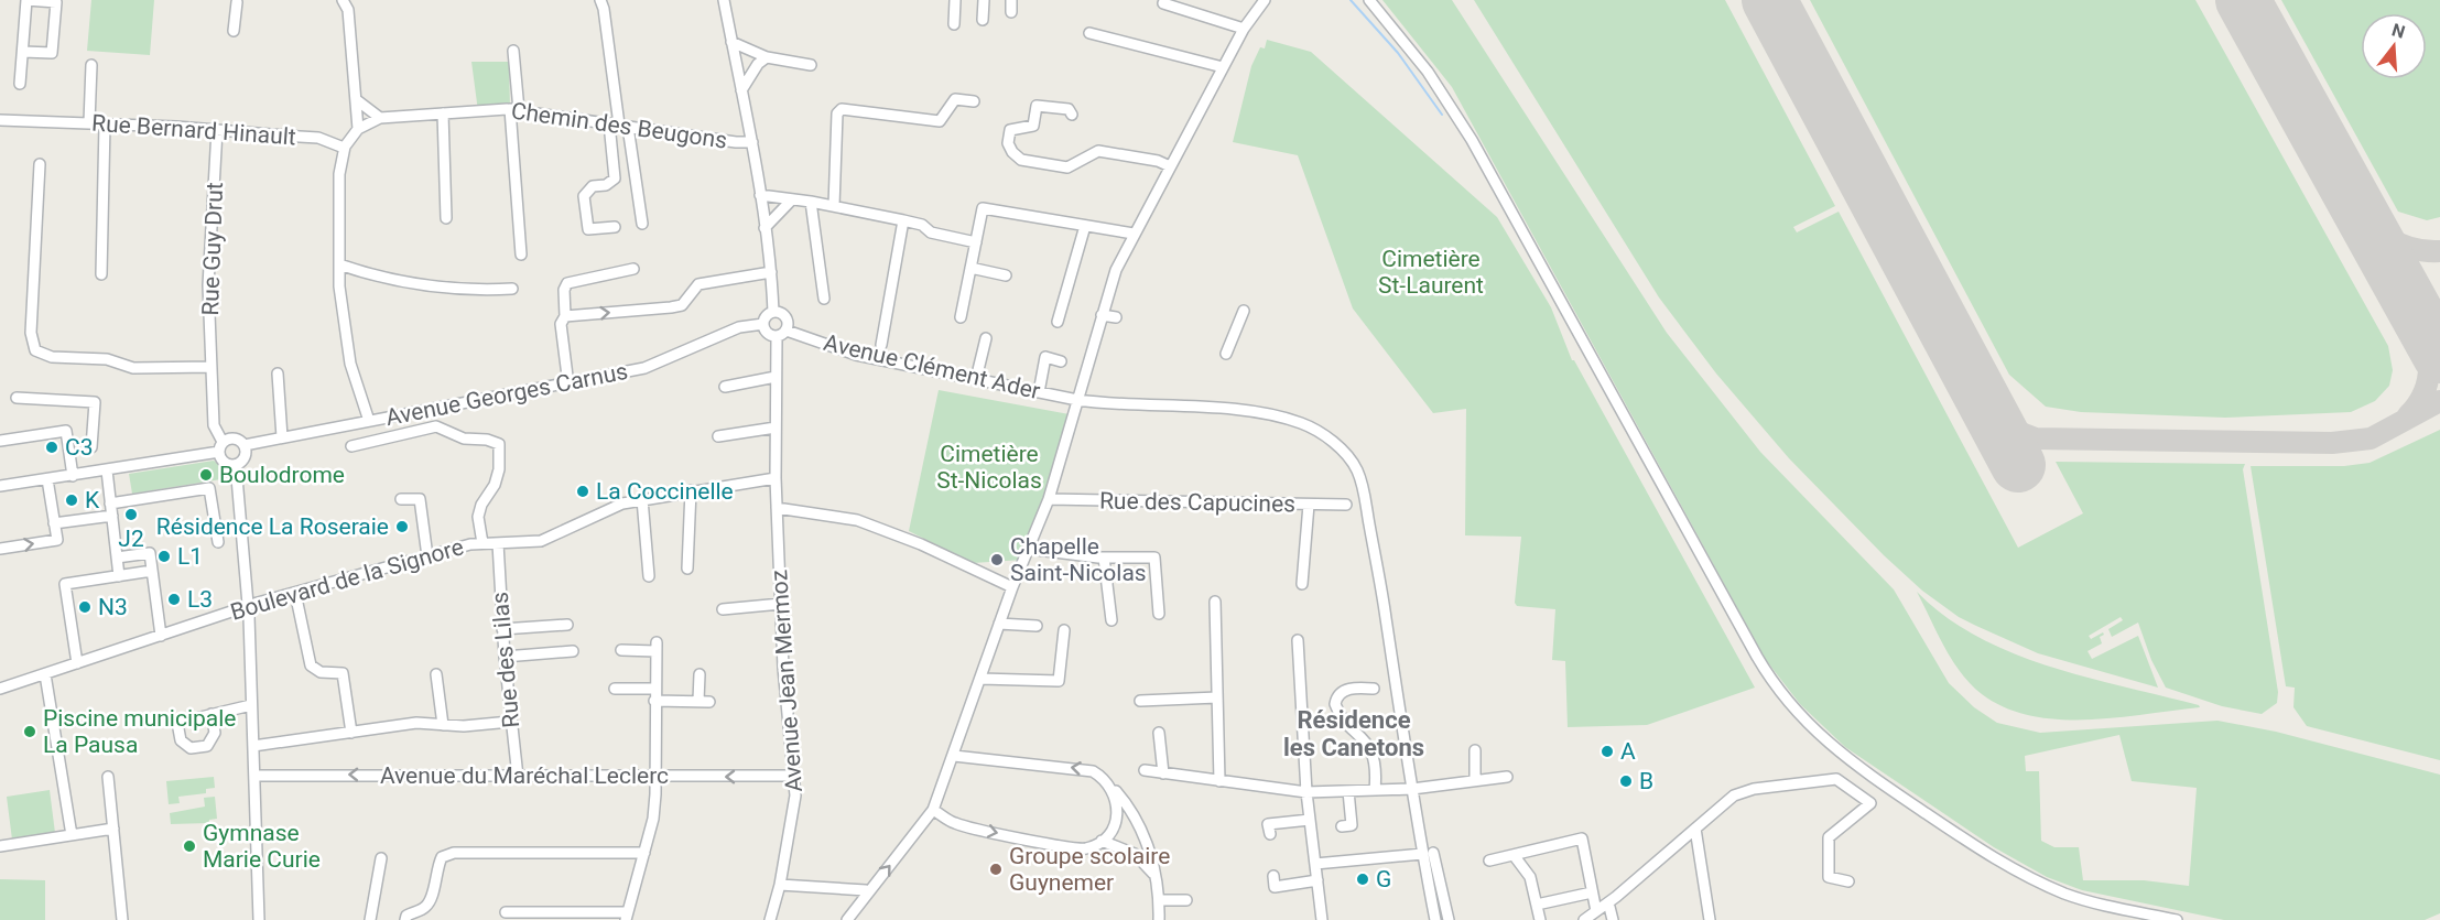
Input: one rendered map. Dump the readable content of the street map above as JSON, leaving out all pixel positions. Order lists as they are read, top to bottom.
{
  "streets": {
    "street": [
      "Chemin des Beugons",
      "Rue Bernard Hinault",
      "Rue Guy Drut",
      "Avenue Clément Ader",
      "Avenue Georges Carnus",
      "Rue des Capucines",
      "Boulevard de la Signore",
      "Rue des Lilas",
      "Avenue Jean Mermoz",
      "Avenue du Maréchal Leclerc"
    ]
  },
  "crossings": [
    ["Rue Bernard Hinault", "Rue Guy Drut"],
    ["Rue Guy Drut", "Avenue Georges Carnus"],
    ["Avenue Clément Ader", "Avenue Georges Carnus"],
    ["Avenue Clément Ader", "Avenue Jean Mermoz"],
    ["Avenue Georges Carnus", "Avenue Jean Mermoz"],
    ["Boulevard de la Signore", "Rue des Lilas"],
    ["Boulevard de la Signore", "Avenue Jean Mermoz"],
    ["Rue des Lilas", "Avenue du Maréchal Leclerc"],
    ["Avenue Jean Mermoz", "Avenue du Maréchal Leclerc"]
  ],
  "districts": ["Résidence les Canetons"],
  "parks": ["Cimetière St-Laurent", "Cimetière St-Nicolas"],
  "places": [
    "C3",
    "Boulodrome",
    "La Coccinelle",
    "K",
    "J2",
    "Résidence La Roseraie",
    "L1",
    "Chapelle Saint-Nicolas",
    "L3",
    "N3",
    "Piscine municipale La Pausa",
    "A",
    "B",
    "Gymnase Marie Curie",
    "Groupe scolaire Guynemer",
    "G"
  ],
  "north": "top"
}
